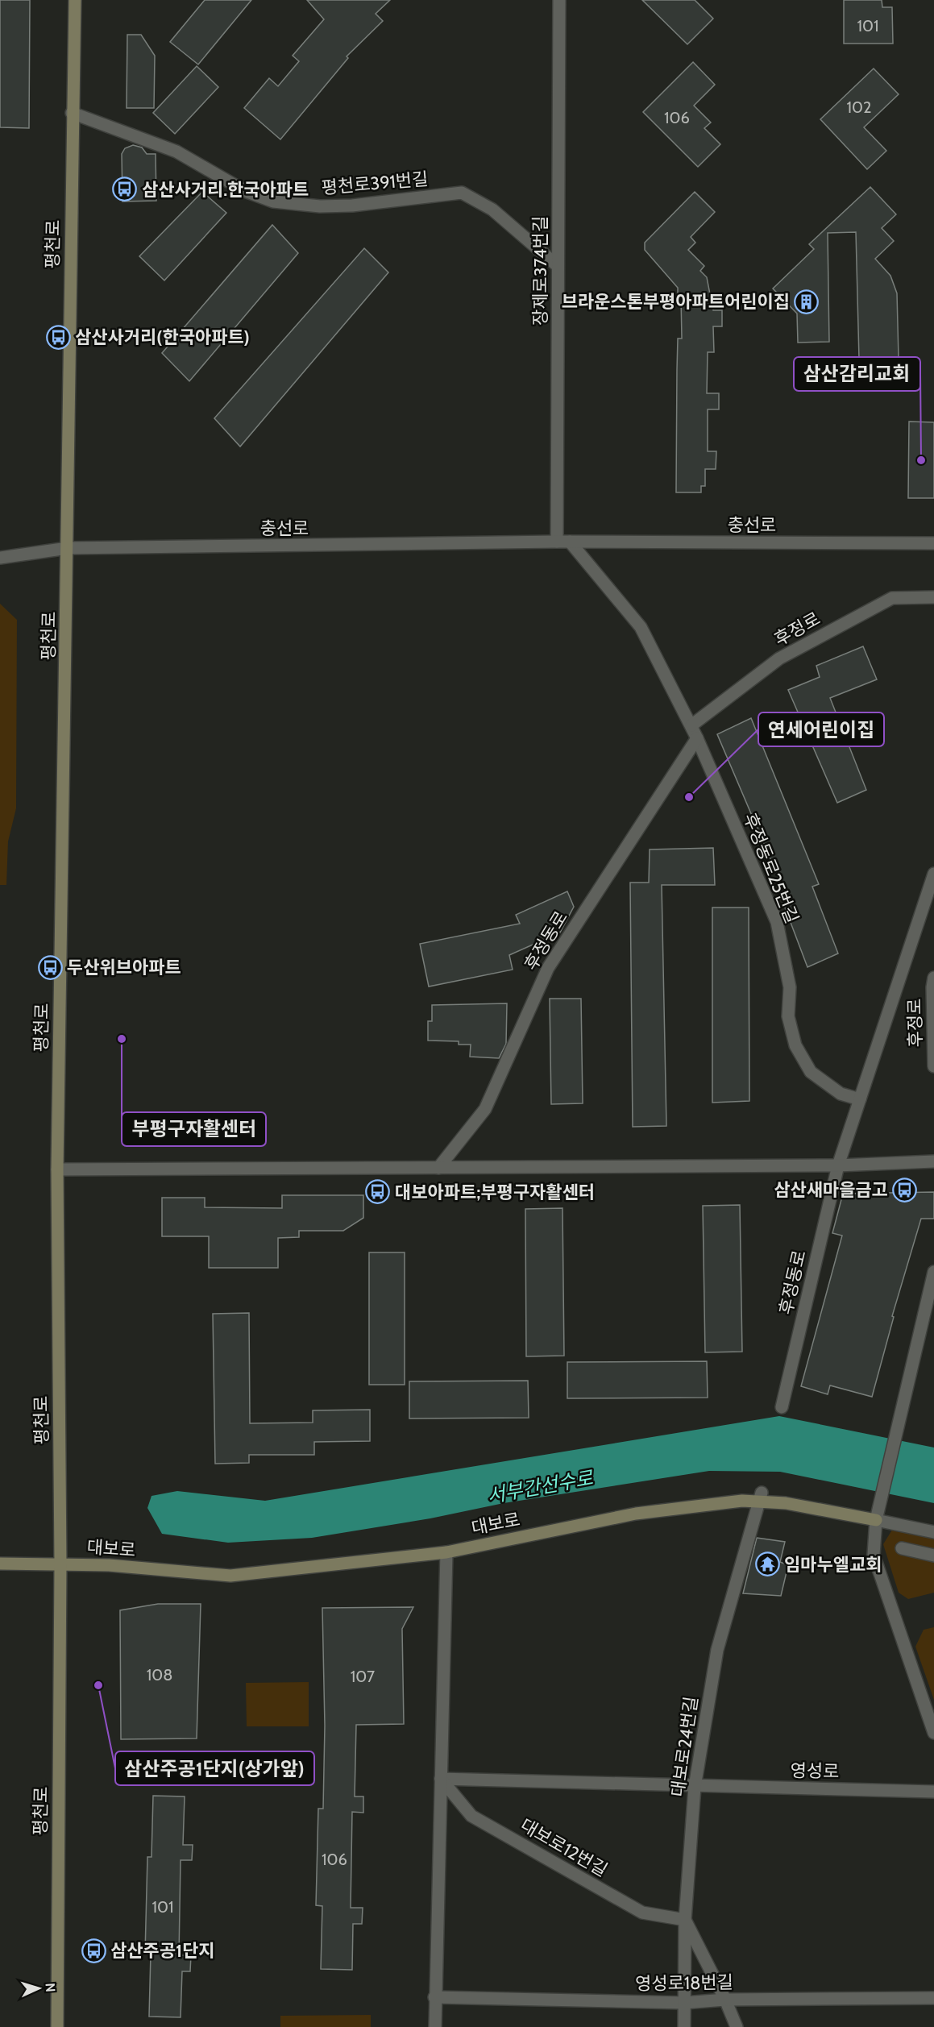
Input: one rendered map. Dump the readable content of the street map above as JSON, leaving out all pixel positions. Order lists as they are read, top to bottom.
{
  "streets": {
    "main road": ["평천로", "대보로"],
    "street": [
      "평천로391번길",
      "장제로374번길",
      "충선로",
      "후정로",
      "후정동로25번길",
      "후정동로",
      "대보로24번길",
      "영성로",
      "대보로12번길",
      "영성로18번길"
    ]
  },
  "crossings": [
    ["평천로391번길", "평천로"],
    ["평천로391번길", "장제로374번길"],
    ["평천로", "충선로"],
    ["평천로", "대보로"],
    ["장제로374번길", "충선로"],
    ["후정동로25번길", "후정동로"],
    ["대보로", "대보로24번길"],
    ["대보로24번길", "영성로"],
    ["대보로24번길", "대보로12번길"],
    ["대보로24번길", "영성로18번길"]
  ],
  "water": ["서부간선수로"],
  "places": {
    "bus stop": [
      "삼산사거리.한국아파트",
      "삼산사거리(한국아파트)",
      "두산위브아파트",
      "삼산새마을금고",
      "대보아파트;부평구자활센터",
      "삼산주공1단지"
    ],
    "building": ["브라운스톤부평아파트어린이집"],
    "other": [
      "삼산감리교회",
      "연세어린이집",
      "부평구자활센터",
      "삼산주공1단지(상가앞)"
    ],
    "temple": ["임마누엘교회"]
  },
  "house_numbers": [
    "101",
    "102",
    "106",
    "108",
    "107",
    "106",
    "101"
  ],
  "north": "right"
}
